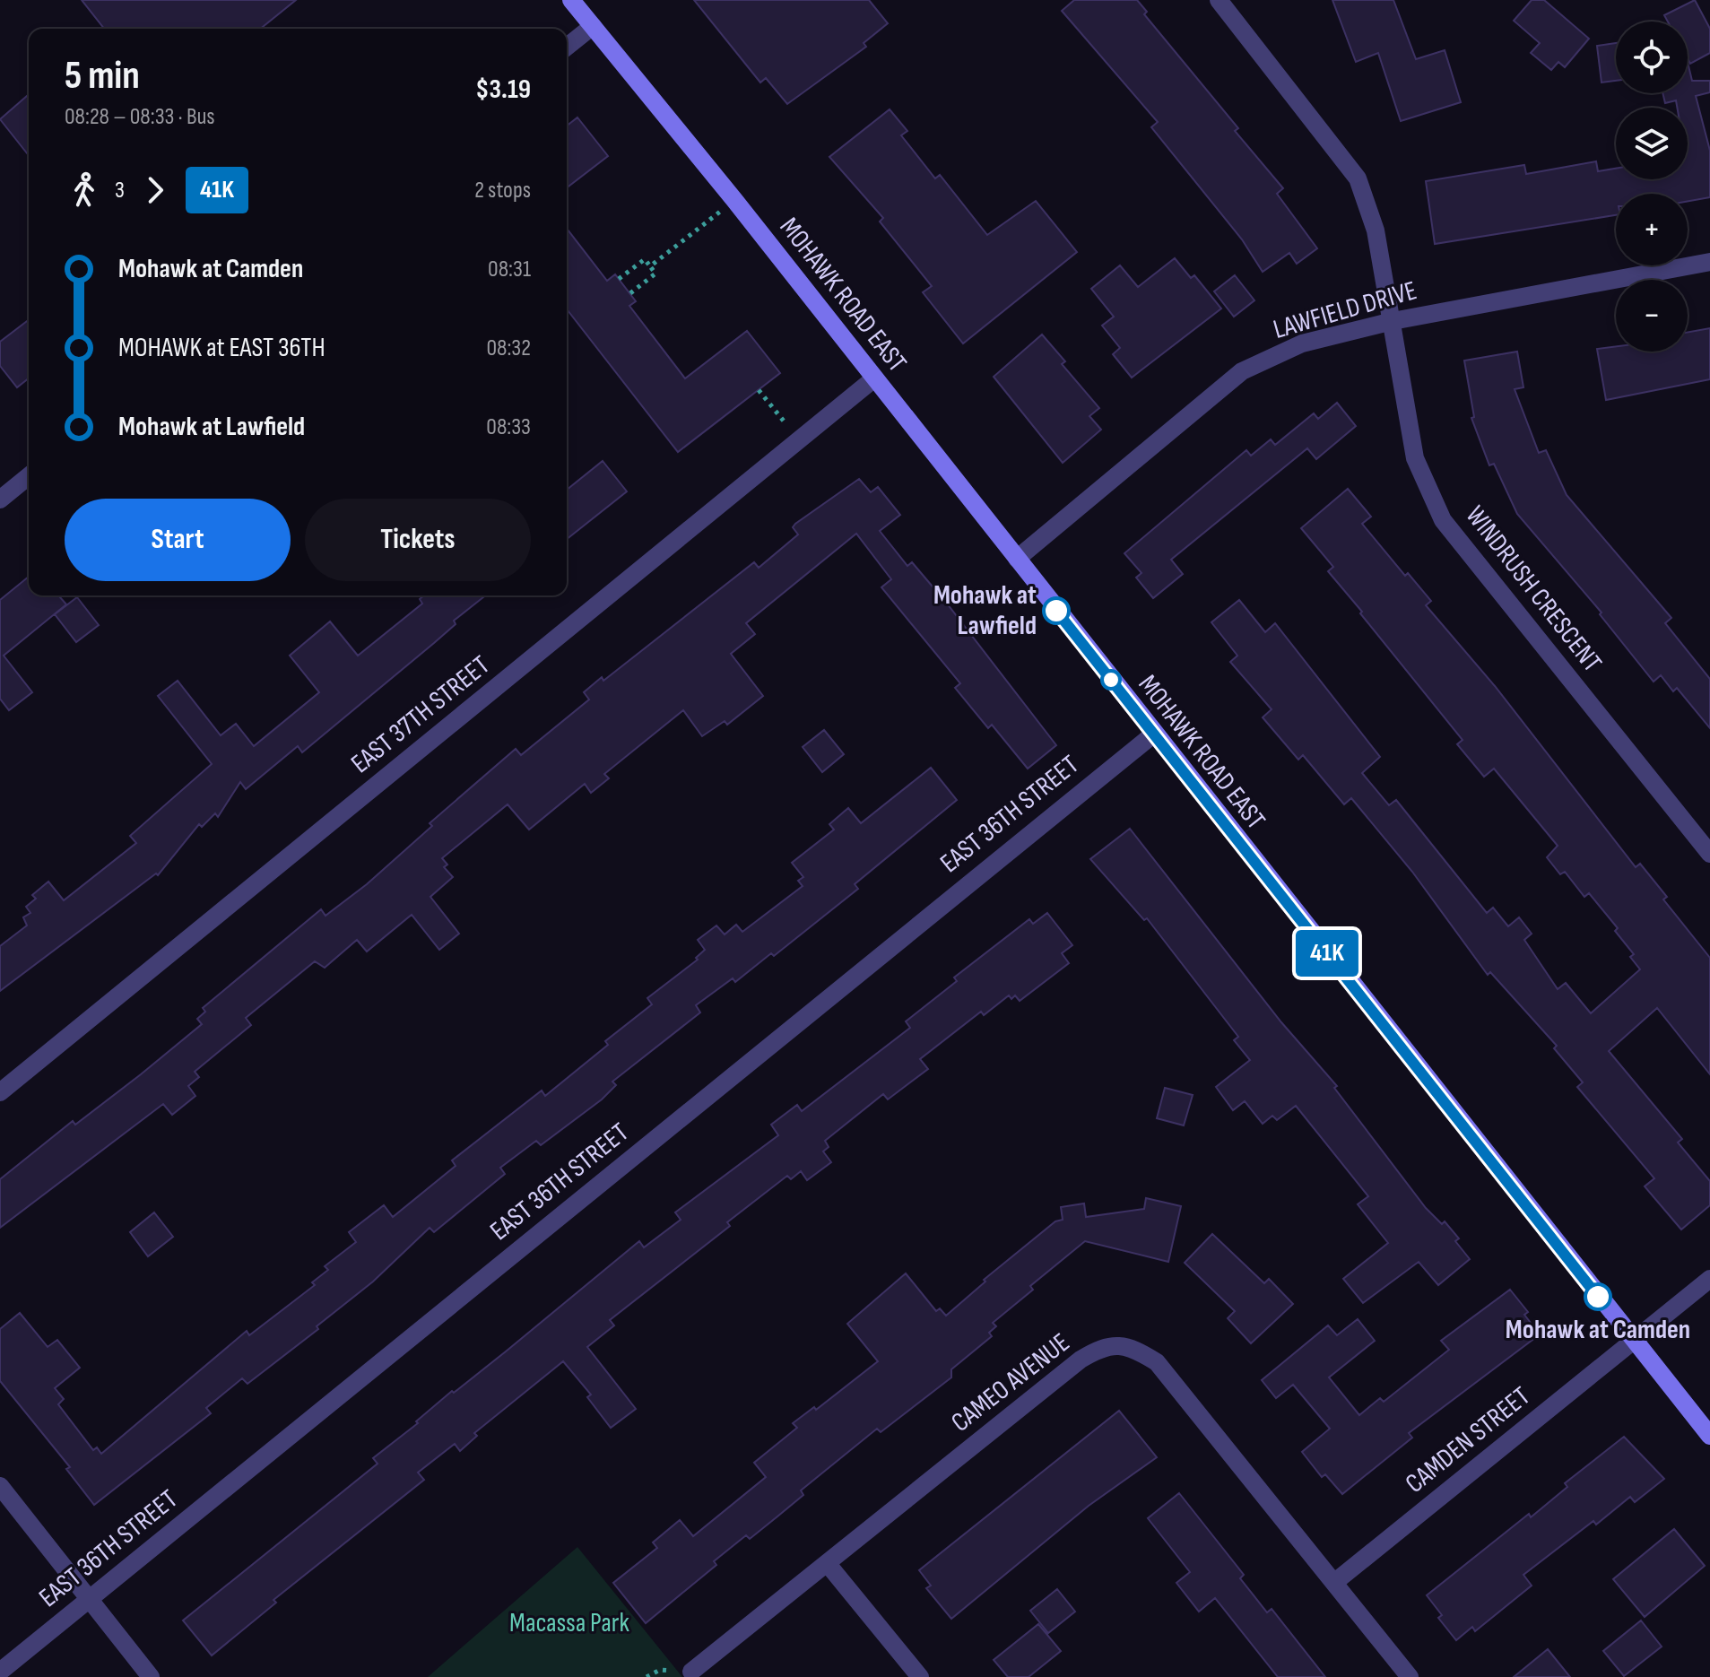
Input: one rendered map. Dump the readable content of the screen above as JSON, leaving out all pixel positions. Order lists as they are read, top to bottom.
{
  "streets": {
    "main road": ["MOHAWK ROAD EAST"],
    "street": [
      "LAWFIELD DRIVE",
      "WINDRUSH CRESCENT",
      "EAST 37TH STREET",
      "EAST 36TH STREET",
      "CAMEO AVENUE",
      "CAMDEN STREET"
    ]
  },
  "crossings": [
    ["MOHAWK ROAD EAST", "LAWFIELD DRIVE"],
    ["MOHAWK ROAD EAST", "EAST 37TH STREET"],
    ["MOHAWK ROAD EAST", "EAST 36TH STREET"],
    ["MOHAWK ROAD EAST", "CAMDEN STREET"],
    ["LAWFIELD DRIVE", "WINDRUSH CRESCENT"],
    ["CAMEO AVENUE", "CAMDEN STREET"]
  ],
  "parks": ["Macassa Park"],
  "places": ["Mohawk at Lawfield", "Mohawk at Camden"],
  "lines": ["bus line 41K"],
  "page": {
    "on_map": "41K",
    "map_buttons": ["+", "−"],
    "heading": ["5 min", "08:28 – 08:33 · Bus", "$3.19"],
    "legs": ["3", "41K", "2 stops"],
    "list": [
      {
        "name": "Mohawk at Camden",
        "value": "08:31"
      },
      {
        "name": "MOHAWK at EAST 36TH",
        "value": "08:32"
      },
      {
        "name": "Mohawk at Lawfield",
        "value": "08:33"
      }
    ],
    "buttons": ["Start", "Tickets"]
  }
}
